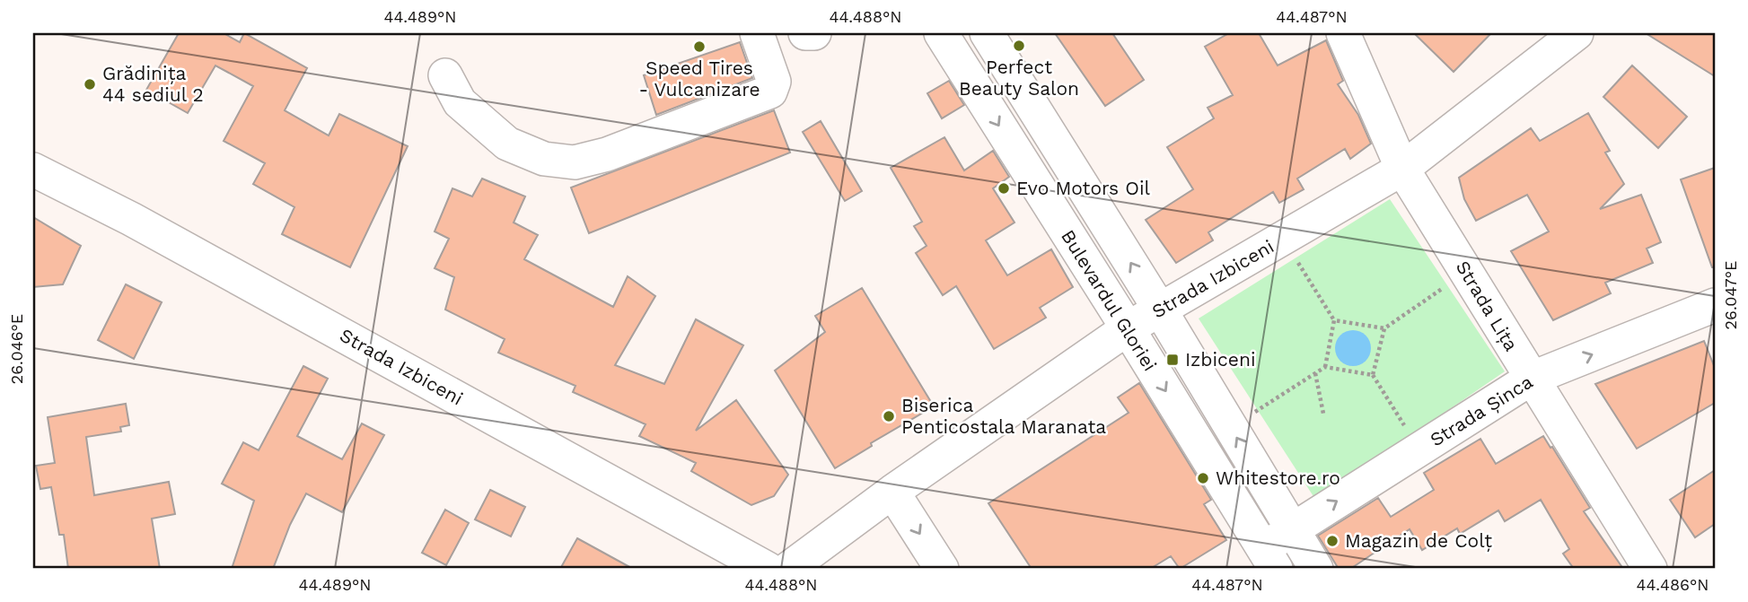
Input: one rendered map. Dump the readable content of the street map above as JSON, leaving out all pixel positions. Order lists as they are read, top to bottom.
{
  "streets": {
    "street": [
      "Strada Izbiceni",
      "Bulevardul Gloriei",
      "Strada Lița",
      "Strada Șinca"
    ]
  },
  "crossings": [
    ["Strada Izbiceni", "Bulevardul Gloriei"],
    ["Strada Izbiceni", "Strada Lița"],
    ["Bulevardul Gloriei", "Strada Șinca"],
    ["Strada Lița", "Strada Șinca"]
  ],
  "one_way": ["Strada Șinca"],
  "places": {
    "other": [
      "Perfect Beauty Salon",
      "Speed Tires - Vulcanizare",
      "Grădinița 44 sediul 2",
      "Evo Motors Oil",
      "Biserica Penticostala Maranata",
      "Whitestore.ro",
      "Magazin de Colț"
    ],
    "transit": ["Izbiceni"]
  },
  "coordinates": [
    "44.489°N",
    "44.488°N",
    "44.487°N",
    "26.047°E",
    "26.046°E",
    "44.486°N"
  ]
}
